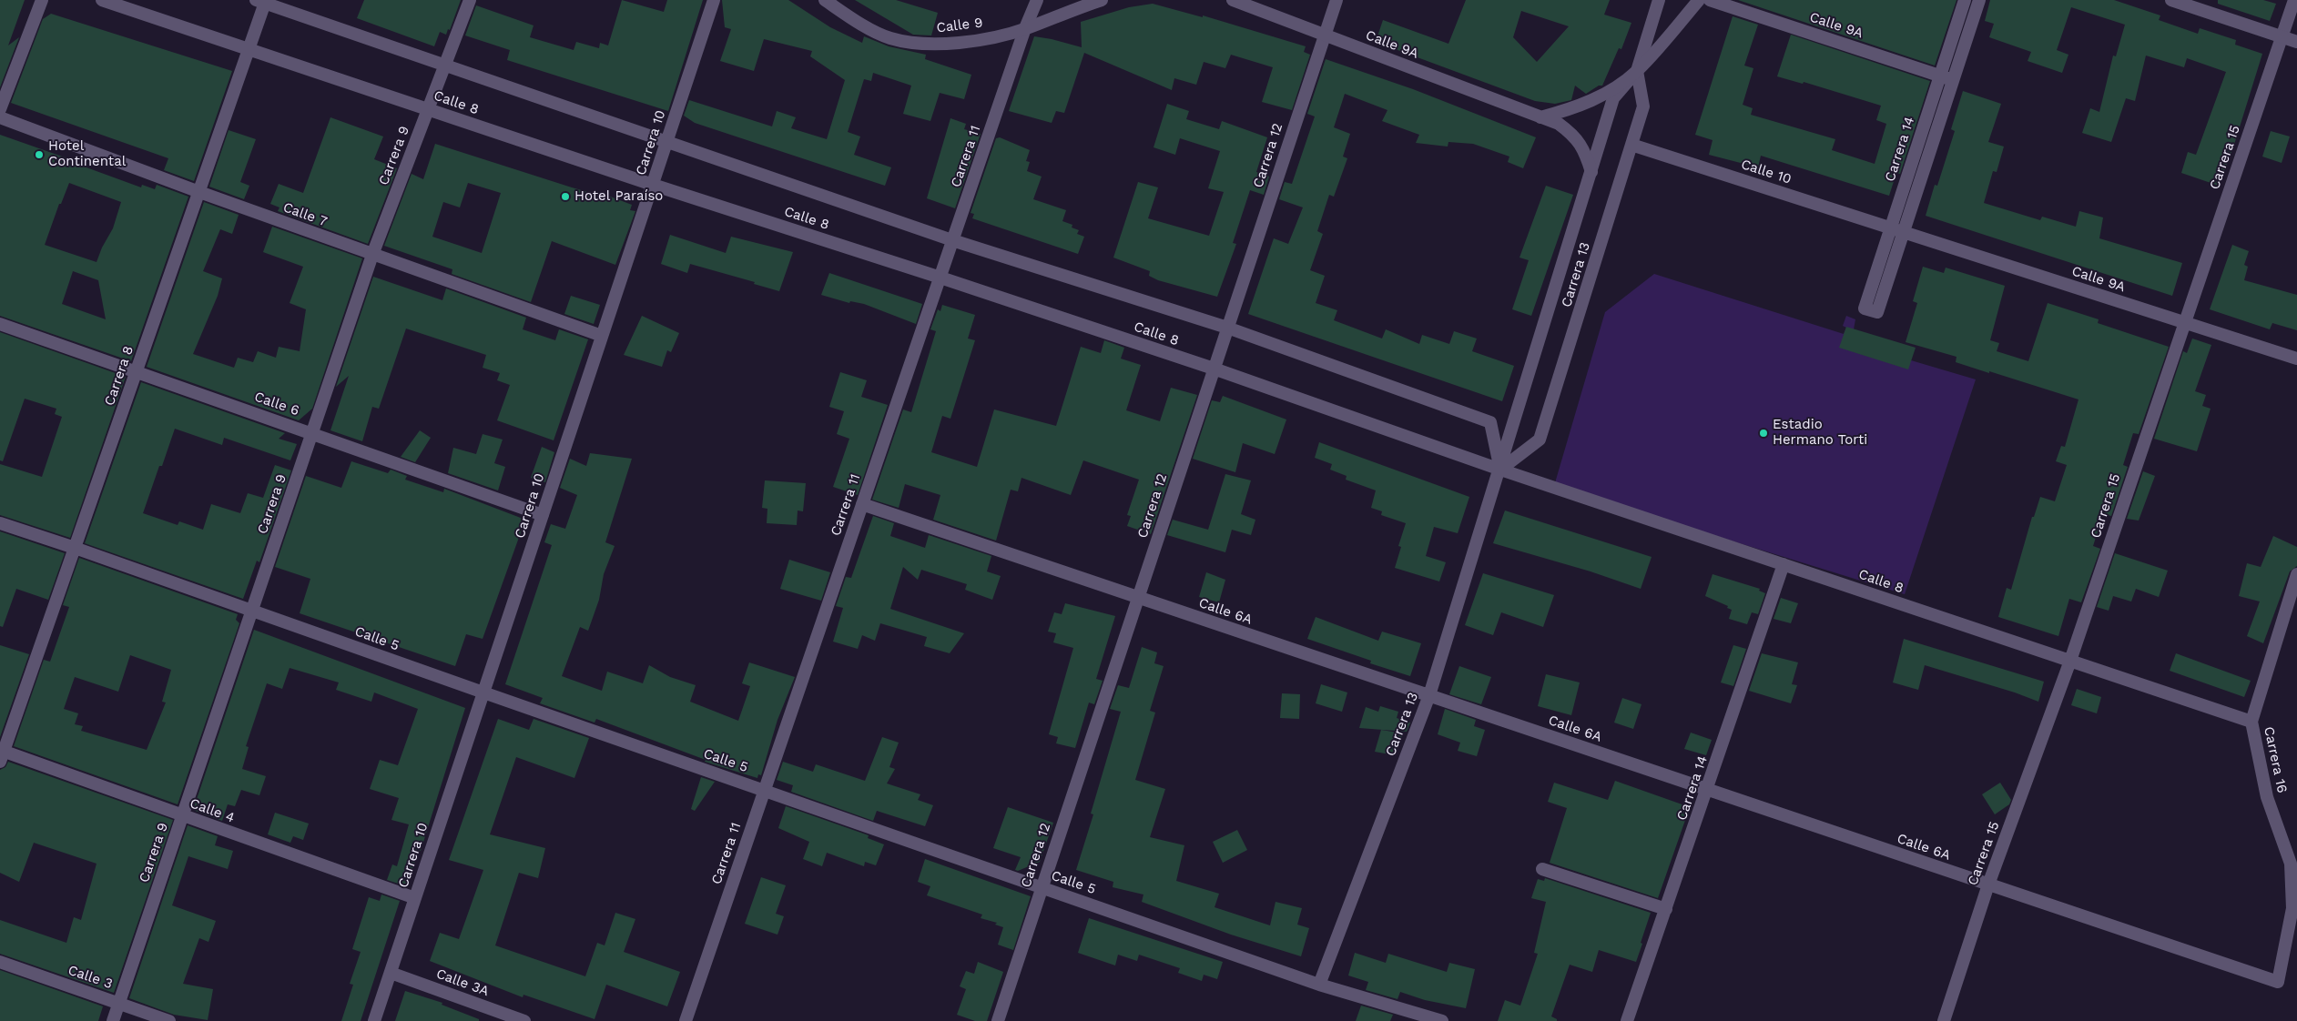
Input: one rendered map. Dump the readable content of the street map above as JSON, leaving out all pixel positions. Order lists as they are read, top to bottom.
{
  "streets": {
    "street": [
      "Calle 9",
      "Calle 9A",
      "Calle 8",
      "Carrera 10",
      "Carrera 14",
      "Carrera 9",
      "Carrera 12",
      "Carrera 11",
      "Carrera 15",
      "Calle 10",
      "Calle 7",
      "Carrera 13",
      "Carrera 8",
      "Calle 6",
      "Calle 6A",
      "Calle 5",
      "Carrera 16",
      "Calle 4",
      "Calle 3",
      "Calle 3A"
    ]
  },
  "crossings": [
    ["Calle 9", "Carrera 11"],
    ["Calle 9A", "Carrera 14"],
    ["Calle 9A", "Carrera 12"],
    ["Calle 9A", "Carrera 15"],
    ["Calle 9A", "Calle 10"],
    ["Calle 9A", "Carrera 13"],
    ["Calle 8", "Carrera 10"],
    ["Calle 8", "Carrera 14"],
    ["Calle 8", "Carrera 9"],
    ["Calle 8", "Carrera 12"],
    ["Calle 8", "Carrera 11"],
    ["Calle 8", "Carrera 15"],
    ["Calle 8", "Carrera 13"],
    ["Calle 8", "Carrera 8"],
    ["Calle 8", "Carrera 16"],
    ["Carrera 10", "Calle 7"],
    ["Carrera 10", "Calle 6"],
    ["Carrera 10", "Calle 5"],
    ["Carrera 10", "Calle 4"],
    ["Carrera 10", "Calle 3A"],
    ["Carrera 14", "Calle 10"],
    ["Carrera 14", "Calle 6A"],
    ["Carrera 9", "Calle 7"],
    ["Carrera 9", "Calle 6"],
    ["Carrera 9", "Calle 5"],
    ["Carrera 9", "Calle 4"],
    ["Carrera 9", "Calle 3"],
    ["Carrera 12", "Calle 6A"],
    ["Carrera 12", "Calle 5"],
    ["Carrera 11", "Calle 6A"],
    ["Carrera 11", "Calle 5"],
    ["Carrera 15", "Calle 6A"],
    ["Calle 10", "Carrera 13"],
    ["Calle 7", "Carrera 8"],
    ["Carrera 13", "Calle 6A"],
    ["Carrera 13", "Calle 5"],
    ["Carrera 8", "Calle 6"],
    ["Carrera 8", "Calle 5"],
    ["Carrera 8", "Calle 4"],
    ["Calle 6A", "Carrera 16"]
  ],
  "places": ["Hotel Continental", "Hotel Paraíso", "Estadio Hermano Torti"]
}
